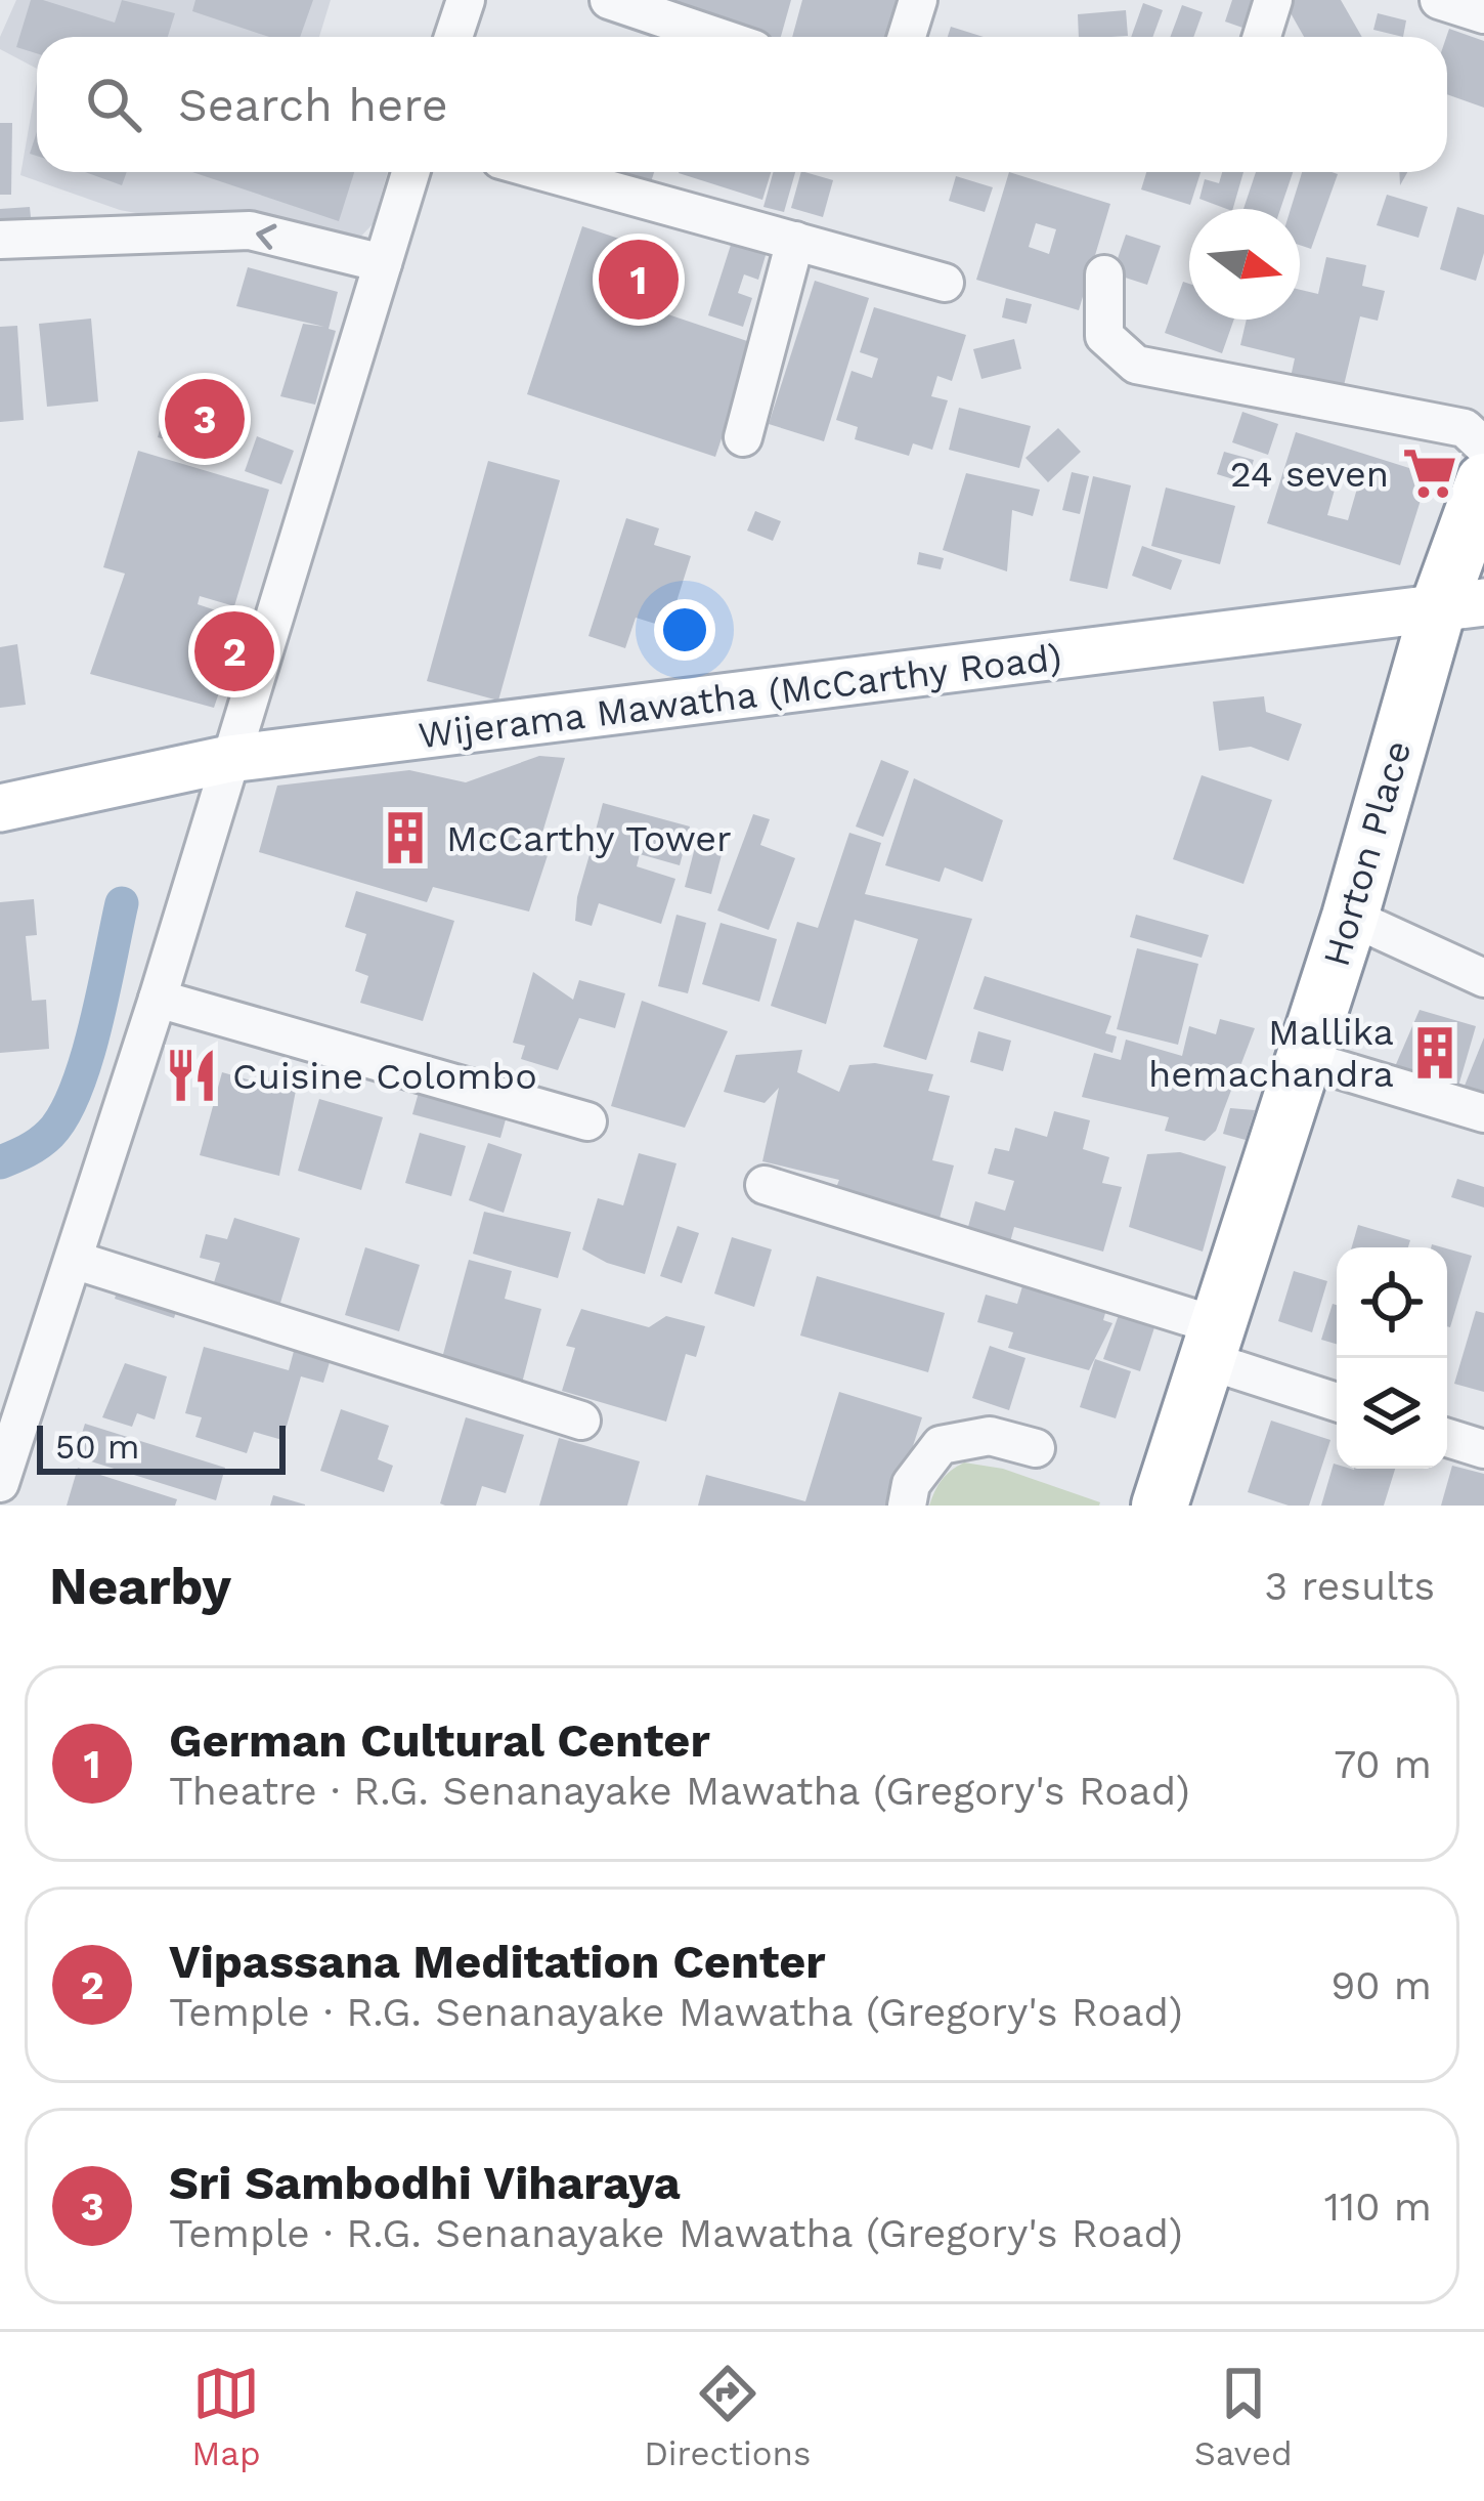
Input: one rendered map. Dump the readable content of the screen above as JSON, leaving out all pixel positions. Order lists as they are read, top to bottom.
{
  "streets": {
    "highway": ["Horton Place"],
    "main road": ["Wijerama Mawatha (McCarthy Road)"]
  },
  "crossings": [
    ["Wijerama Mawatha (McCarthy Road)", "Horton Place"]
  ],
  "places": {
    "supermarket": ["24 seven"],
    "building": ["McCarthy Tower", "Mallika hemachandra"],
    "restaurant": ["Cuisine Colombo"]
  },
  "scale_bar": "50 m",
  "north": "right",
  "page": {
    "search": "Search here",
    "pins": ["1", "3", "2"],
    "scale": "50 m",
    "heading": ["Nearby", "3 results"],
    "list": [
      {
        "mark": "1",
        "name": "German Cultural Center",
        "note": "Theatre · R.G. Senanayake Mawatha (Gregory's Road)",
        "value": "70 m"
      },
      {
        "mark": "2",
        "name": "Vipassana Meditation Center",
        "note": "Temple · R.G. Senanayake Mawatha (Gregory's Road)",
        "value": "90 m"
      },
      {
        "mark": "3",
        "name": "Sri Sambodhi Viharaya",
        "note": "Temple · R.G. Senanayake Mawatha (Gregory's Road)",
        "value": "110 m"
      }
    ],
    "nav": ["Map", "Directions", "Saved"]
  }
}
